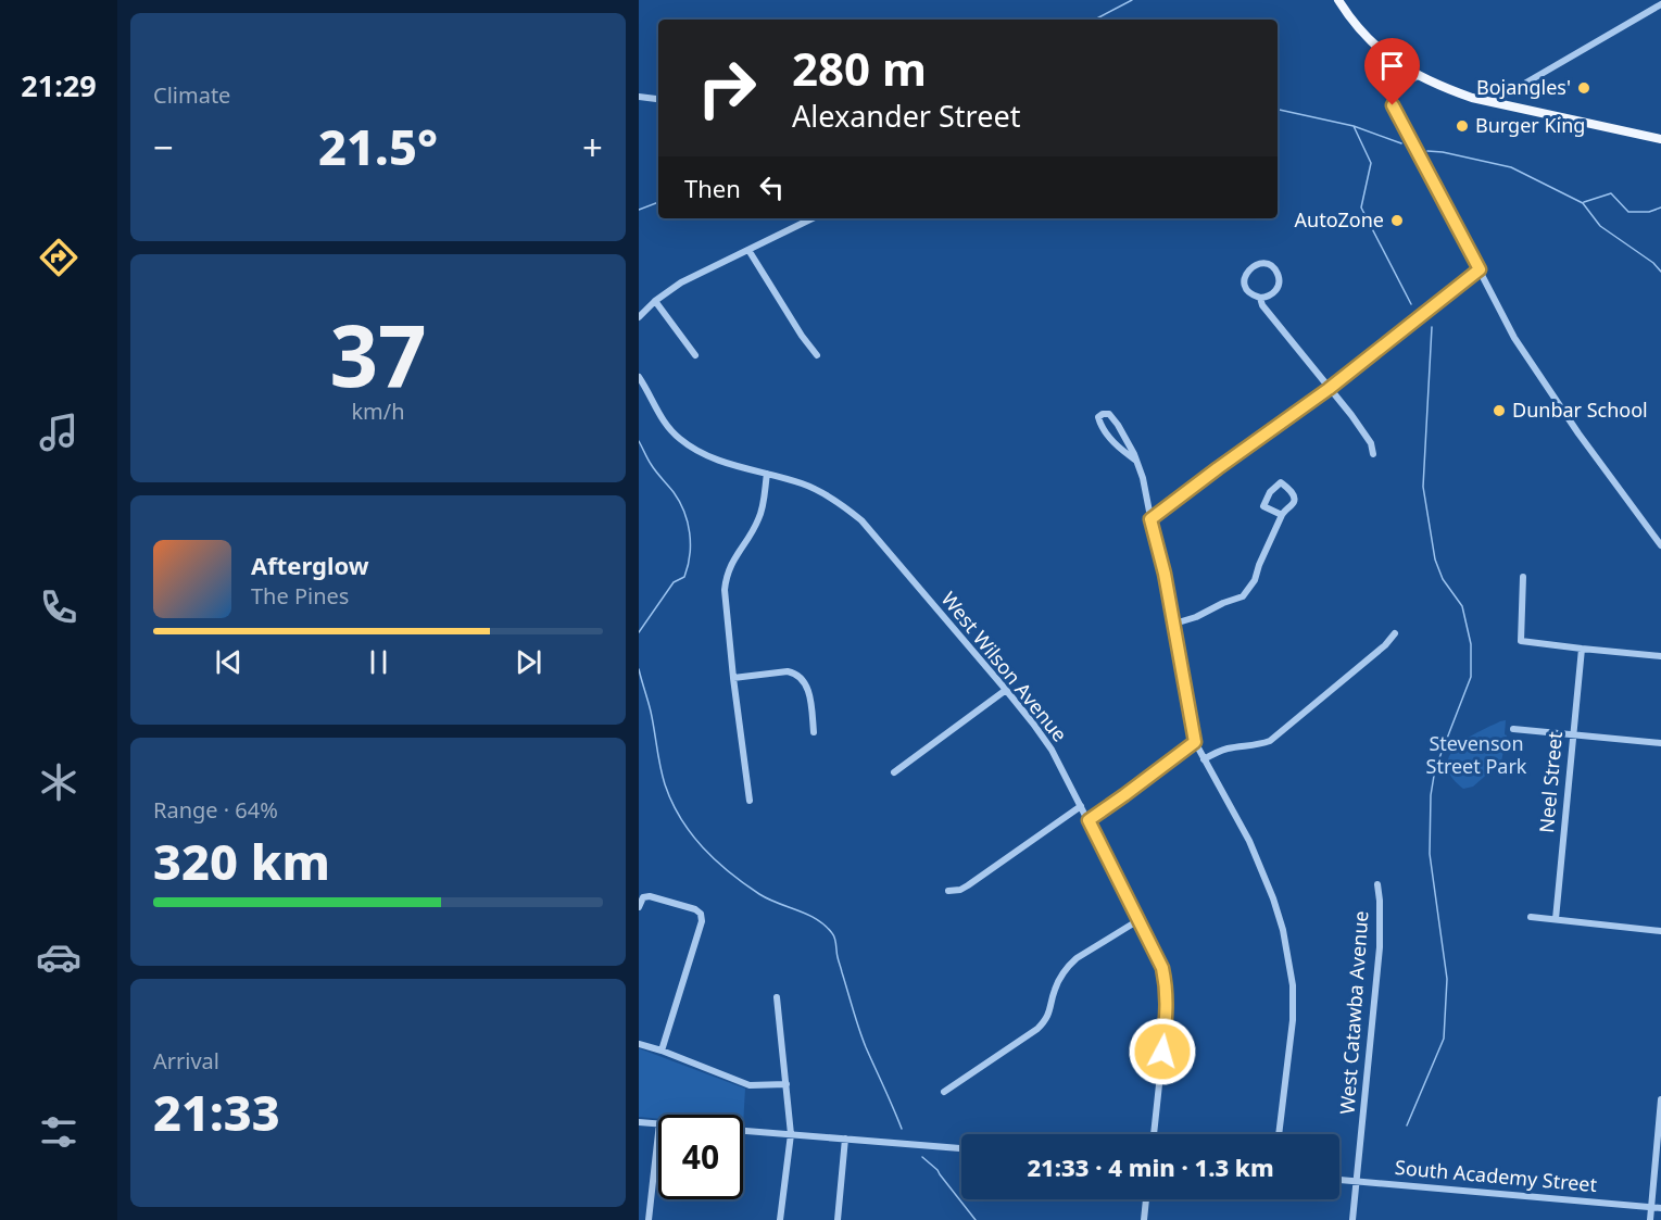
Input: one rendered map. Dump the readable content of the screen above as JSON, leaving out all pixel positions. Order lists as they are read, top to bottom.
{
  "streets": {
    "street": [
      "West Wilson Avenue",
      "Neel Street",
      "West Catawba Avenue",
      "South Academy Street"
    ]
  },
  "crossings": [
    ["West Catawba Avenue", "South Academy Street"]
  ],
  "parks": ["Stevenson Street Park"],
  "places": [
    "Bojangles'",
    "Burger King",
    "AutoZone",
    "Dunbar School"
  ],
  "page": {
    "tabs": "21:29",
    "tile": [
      "Climate",
      ["37", "km/h"],
      ["Range · 64%", "320 km"],
      ["Arrival", "21:33"]
    ],
    "turn": ["280 m", "Alexander Street"],
    "heat": ["−", "21.5°", "+"],
    "then": "Then",
    "song": ["Afterglow", "The Pines"],
    "limit": "40",
    "trip": "21:33 · 4 min · 1.3 km"
  }
}
